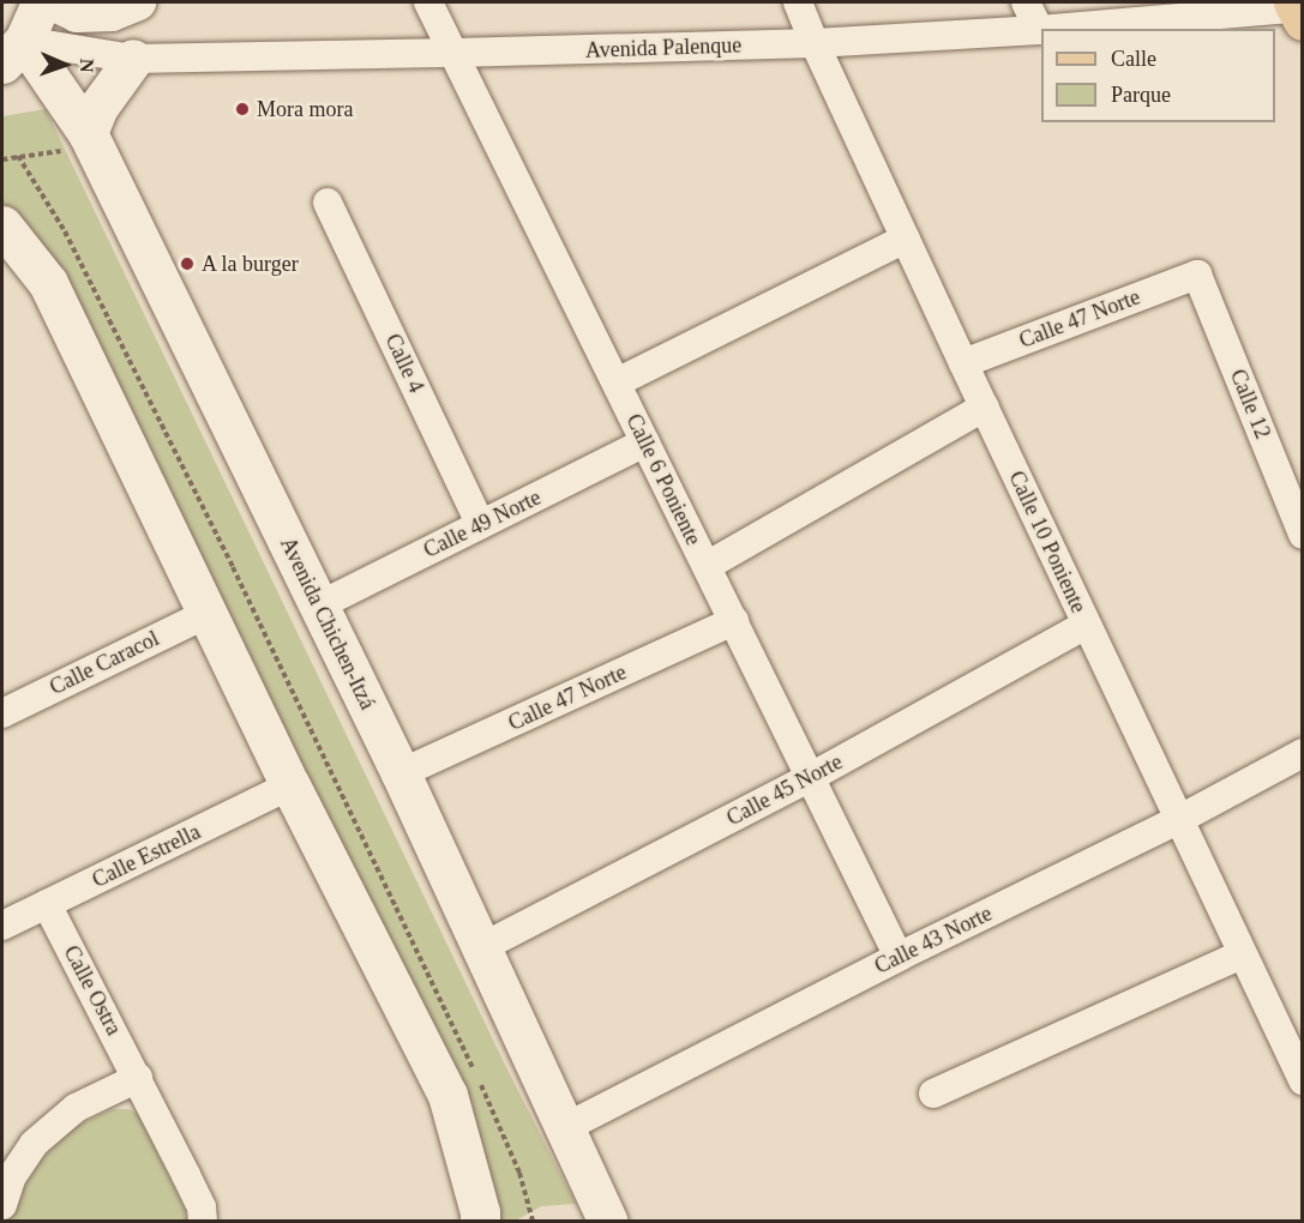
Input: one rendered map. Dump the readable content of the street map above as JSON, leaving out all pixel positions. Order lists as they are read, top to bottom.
{
  "streets": {
    "main road": ["Avenida Chichen-Itzá"],
    "street": [
      "Avenida Palenque",
      "Calle 47 Norte",
      "Calle 4",
      "Calle 12",
      "Calle 6 Poniente",
      "Calle 49 Norte",
      "Calle 10 Poniente",
      "Calle Caracol",
      "Calle 45 Norte",
      "Calle Estrella",
      "Calle 43 Norte",
      "Calle Ostra"
    ]
  },
  "crossings": [
    ["Avenida Palenque", "Calle 6 Poniente"],
    ["Avenida Palenque", "Calle 10 Poniente"],
    ["Avenida Palenque", "Avenida Chichen-Itzá"],
    ["Calle 47 Norte", "Calle 12"],
    ["Calle 47 Norte", "Calle 6 Poniente"],
    ["Calle 47 Norte", "Calle 10 Poniente"],
    ["Calle 47 Norte", "Avenida Chichen-Itzá"],
    ["Calle 4", "Calle 49 Norte"],
    ["Calle 6 Poniente", "Calle 49 Norte"],
    ["Calle 6 Poniente", "Calle 45 Norte"],
    ["Calle 6 Poniente", "Calle 43 Norte"],
    ["Calle 49 Norte", "Avenida Chichen-Itzá"],
    ["Calle 10 Poniente", "Calle 45 Norte"],
    ["Calle 10 Poniente", "Calle 43 Norte"],
    ["Avenida Chichen-Itzá", "Calle 45 Norte"],
    ["Avenida Chichen-Itzá", "Calle 43 Norte"],
    ["Calle Estrella", "Calle Ostra"]
  ],
  "places": ["Mora mora", "A la burger"],
  "legend": ["Calle", "Parque"],
  "north": "right"
}
